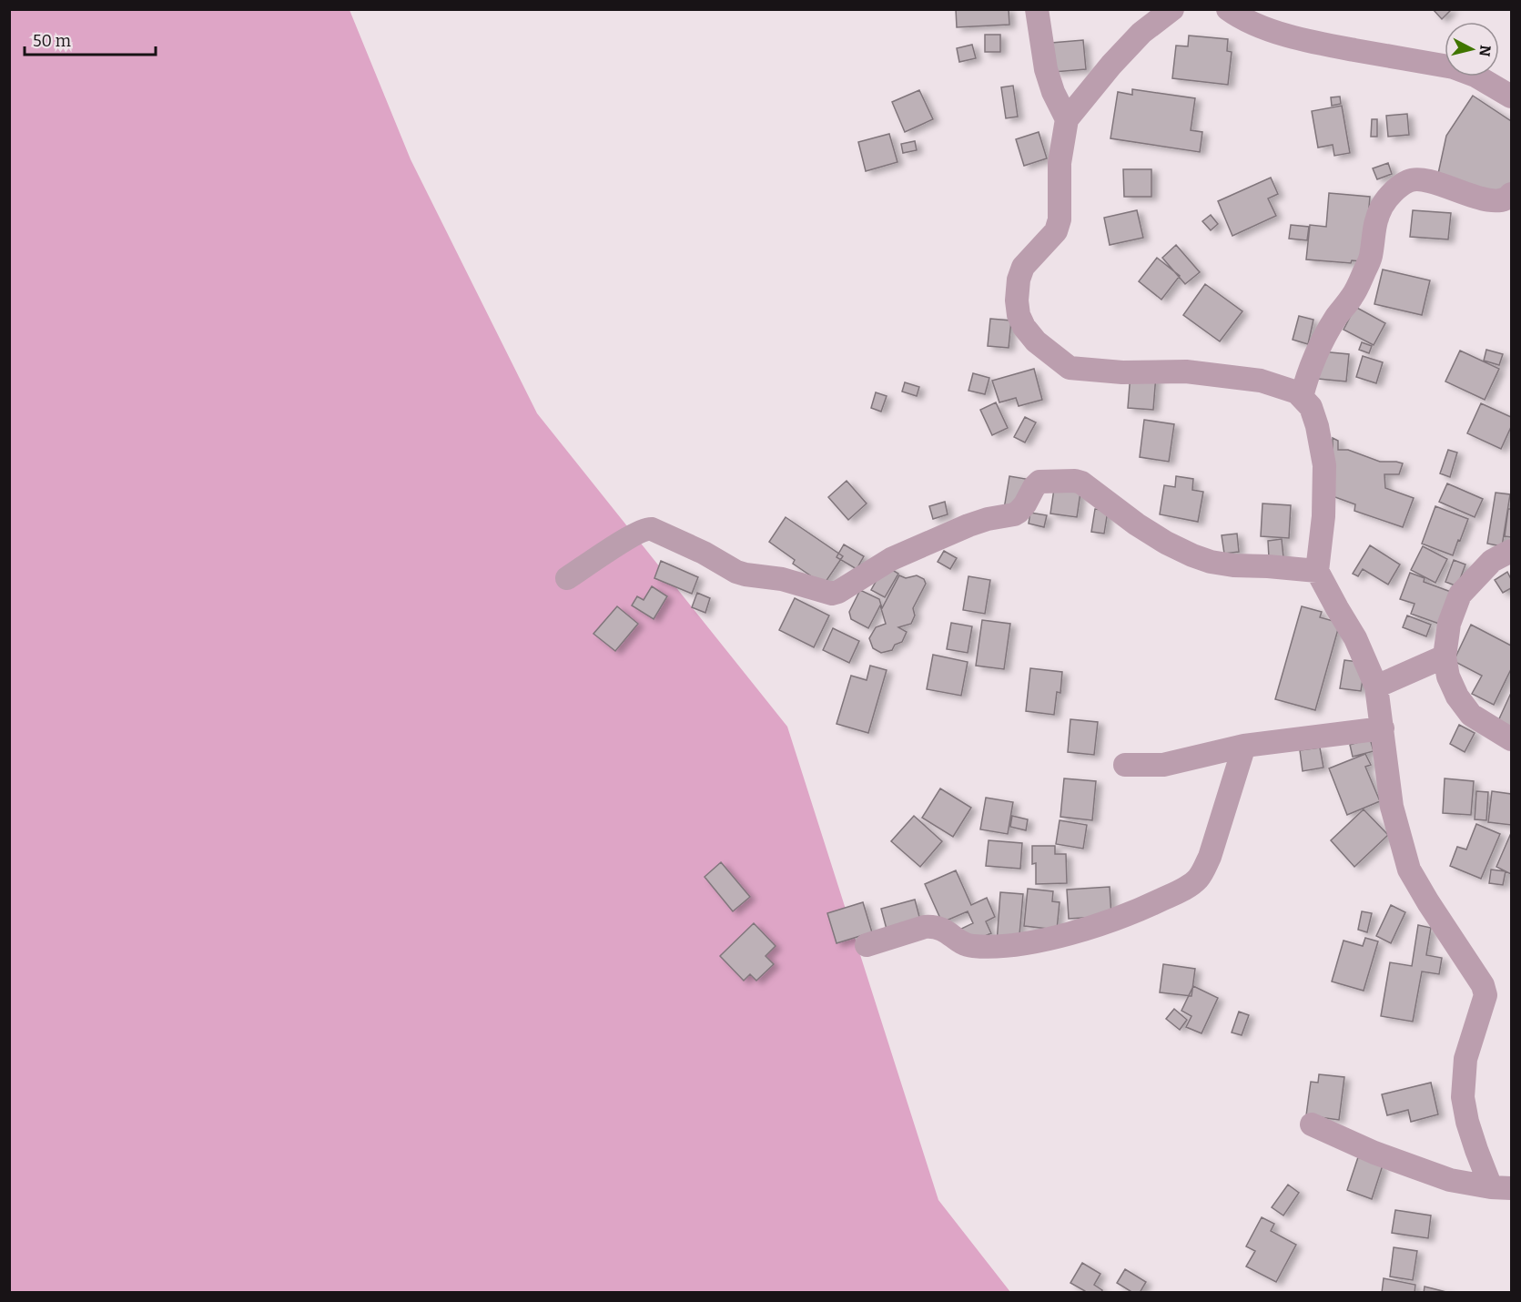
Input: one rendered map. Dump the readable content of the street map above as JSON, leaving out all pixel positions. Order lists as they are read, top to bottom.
{
  "scale_bar": "50 m",
  "north": "right"
}
